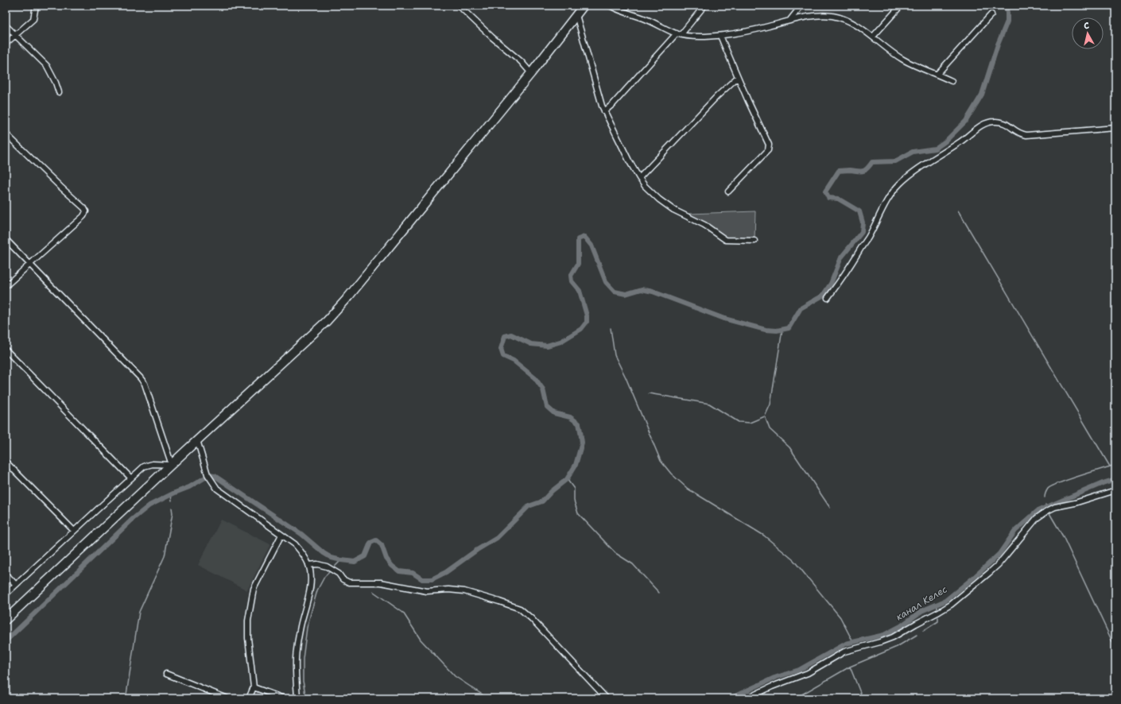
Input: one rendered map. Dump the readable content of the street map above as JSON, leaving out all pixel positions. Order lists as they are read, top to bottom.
{
  "water": ["канал Келес"],
  "north": "top"
}
